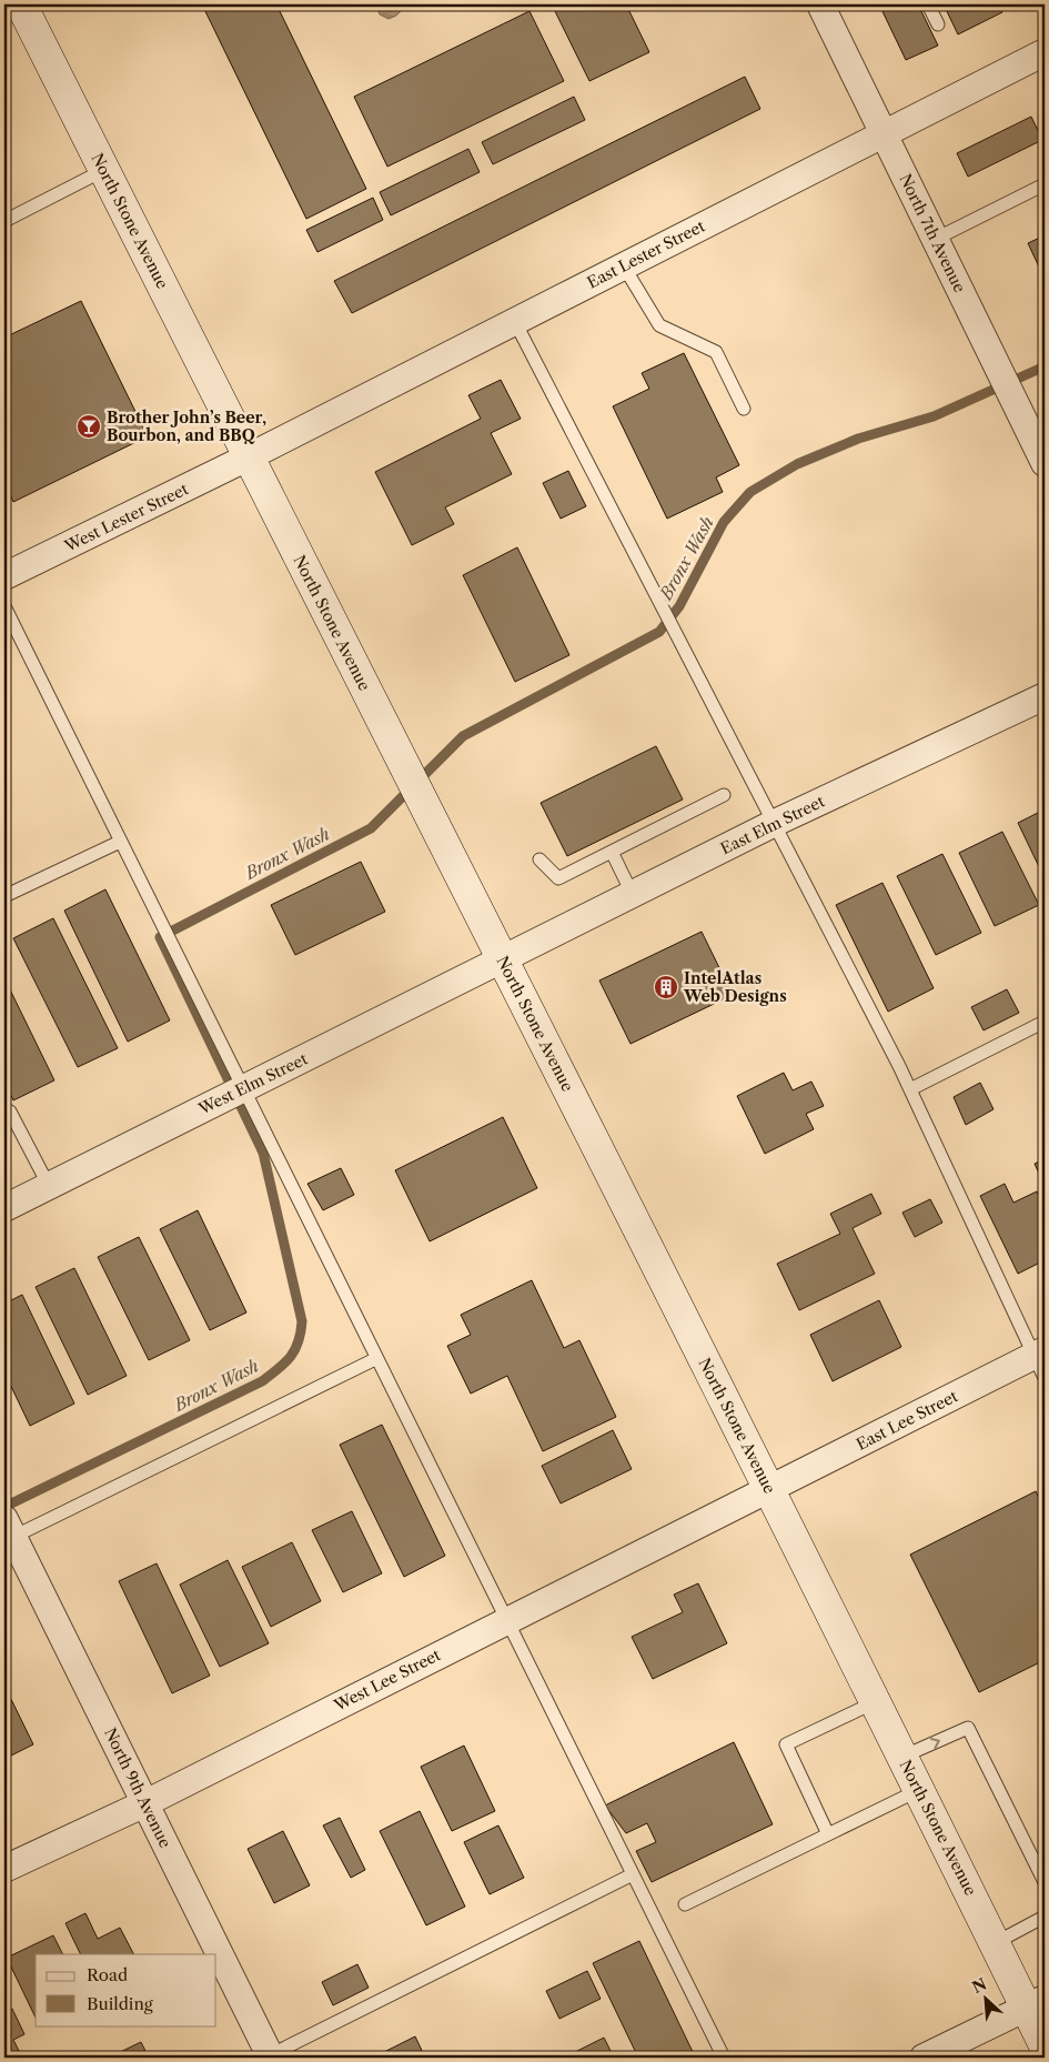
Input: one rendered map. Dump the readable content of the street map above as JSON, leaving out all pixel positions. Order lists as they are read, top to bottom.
{
  "streets": {
    "main road": ["North Stone Avenue"],
    "street": [
      "North 7th Avenue",
      "East Lester Street",
      "West Lester Street",
      "East Elm Street",
      "West Elm Street",
      "East Lee Street",
      "West Lee Street",
      "North 9th Avenue"
    ]
  },
  "crossings": [
    ["North Stone Avenue", "East Lester Street"],
    ["North Stone Avenue", "West Lester Street"],
    ["North Stone Avenue", "East Elm Street"],
    ["North Stone Avenue", "West Elm Street"],
    ["North Stone Avenue", "East Lee Street"],
    ["North Stone Avenue", "West Lee Street"],
    ["North 7th Avenue", "East Lester Street"],
    ["East Lester Street", "West Lester Street"],
    ["East Elm Street", "West Elm Street"],
    ["East Lee Street", "West Lee Street"],
    ["West Lee Street", "North 9th Avenue"]
  ],
  "water": ["Bronx Wash"],
  "places": {
    "bar": ["Brother John’s Beer, Bourbon, and BBQ"],
    "building": ["IntelAtlas Web Designs"]
  },
  "legend": ["Road", "Building"],
  "north": "top left"
}
